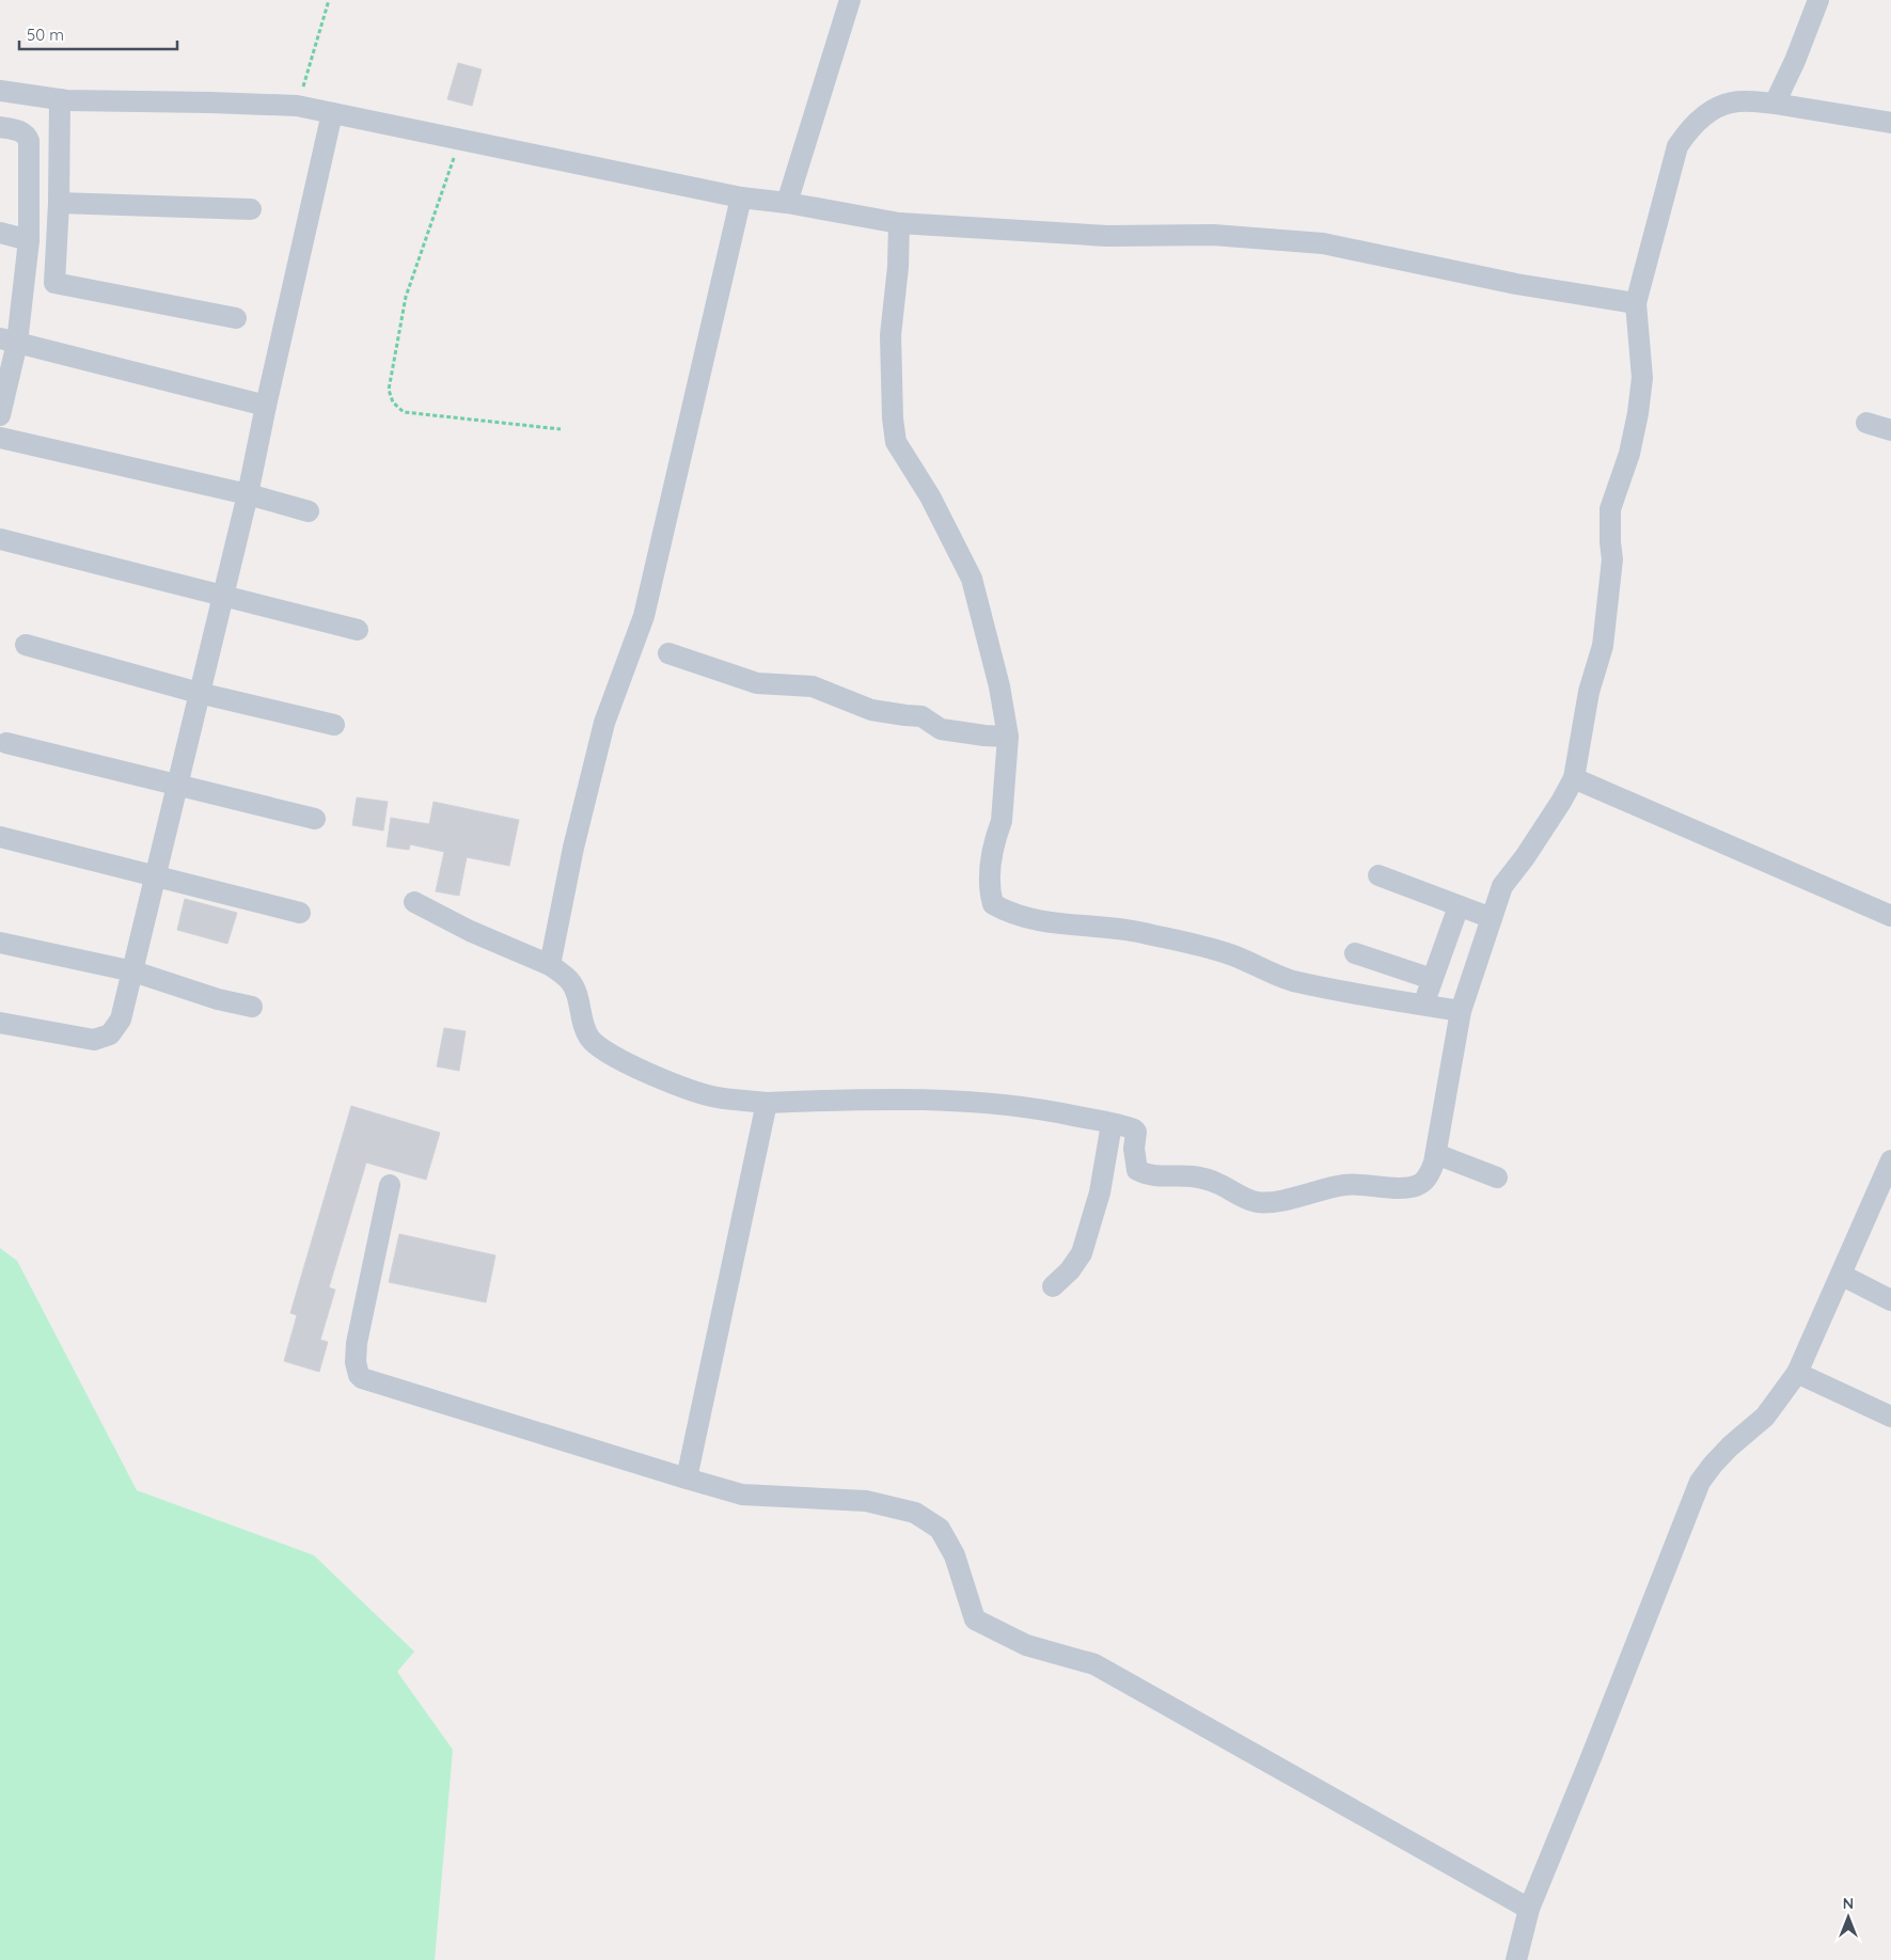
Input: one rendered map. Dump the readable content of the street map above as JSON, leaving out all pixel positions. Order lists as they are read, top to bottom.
{
  "scale_bar": "50 m",
  "north": "top"
}
